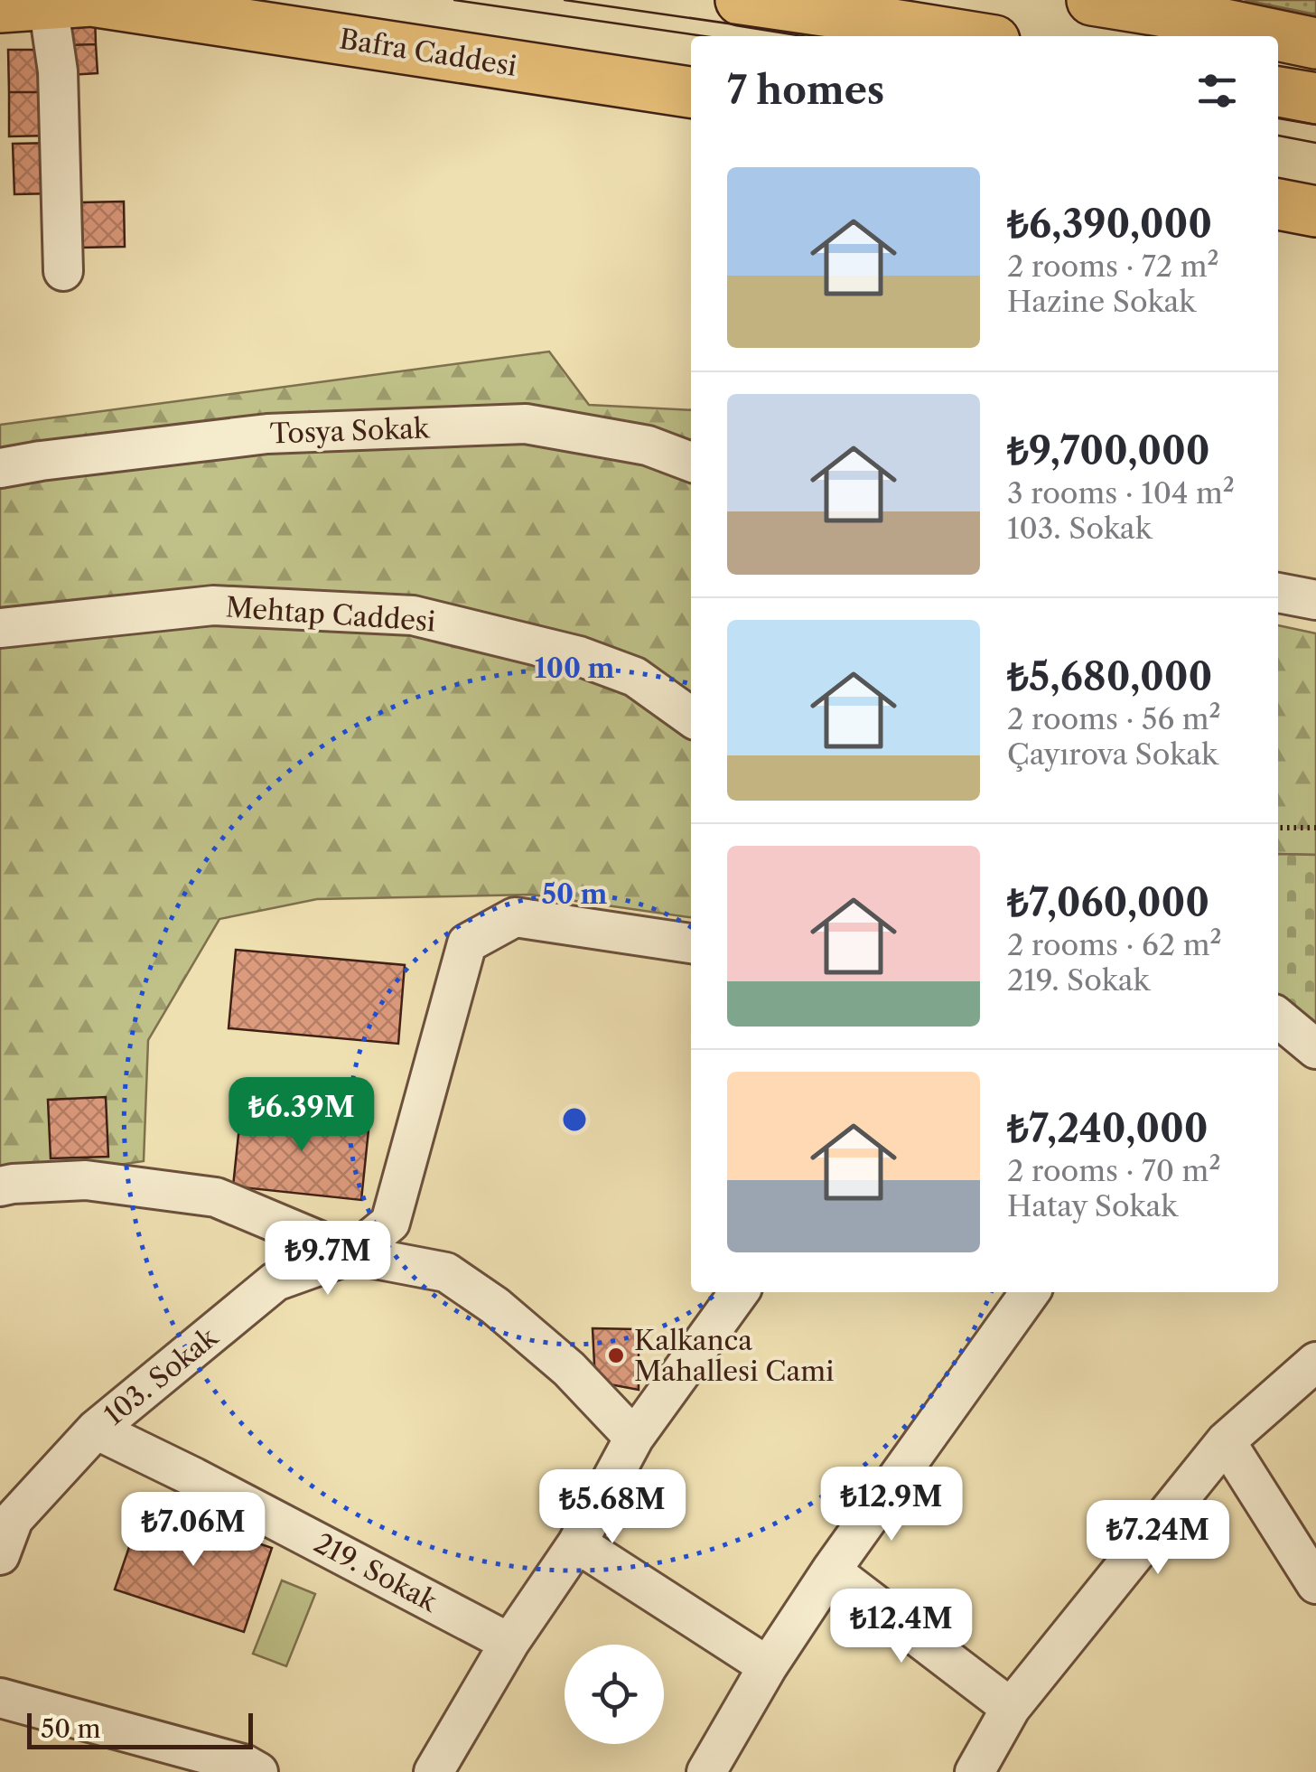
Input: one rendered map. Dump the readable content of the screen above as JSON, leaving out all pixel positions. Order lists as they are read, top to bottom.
{
  "streets": {
    "main road": ["Bafra Caddesi"],
    "street": [
      "Tosya Sokak",
      "Mehtap Caddesi",
      "103. Sokak",
      "219. Sokak"
    ]
  },
  "crossings": [
    ["103. Sokak", "219. Sokak"]
  ],
  "places": ["Kalkanca Mahallesi Cami"],
  "scale_bar": "50 m",
  "page": {
    "heading": "7 homes",
    "list": [
      {
        "name": "₺6,390,000",
        "note": "2 rooms · 72 m² · Hazine Sokak"
      },
      {
        "name": "₺9,700,000",
        "note": "3 rooms · 104 m² · 103. Sokak"
      },
      {
        "name": "₺5,680,000",
        "note": "2 rooms · 56 m² · Çayırova Sokak"
      },
      {
        "name": "₺7,060,000",
        "note": "2 rooms · 62 m² · 219. Sokak"
      },
      {
        "name": "₺7,240,000",
        "note": "2 rooms · 70 m² · Hatay Sokak"
      }
    ],
    "price": [
      "₺6.39M",
      "₺9.7M",
      "₺12.9M",
      "₺5.68M",
      "₺7.06M",
      "₺7.24M",
      "₺12.4M"
    ],
    "scale": "50 m"
  },
  "rings": ["100 m", "50 m"]
}
